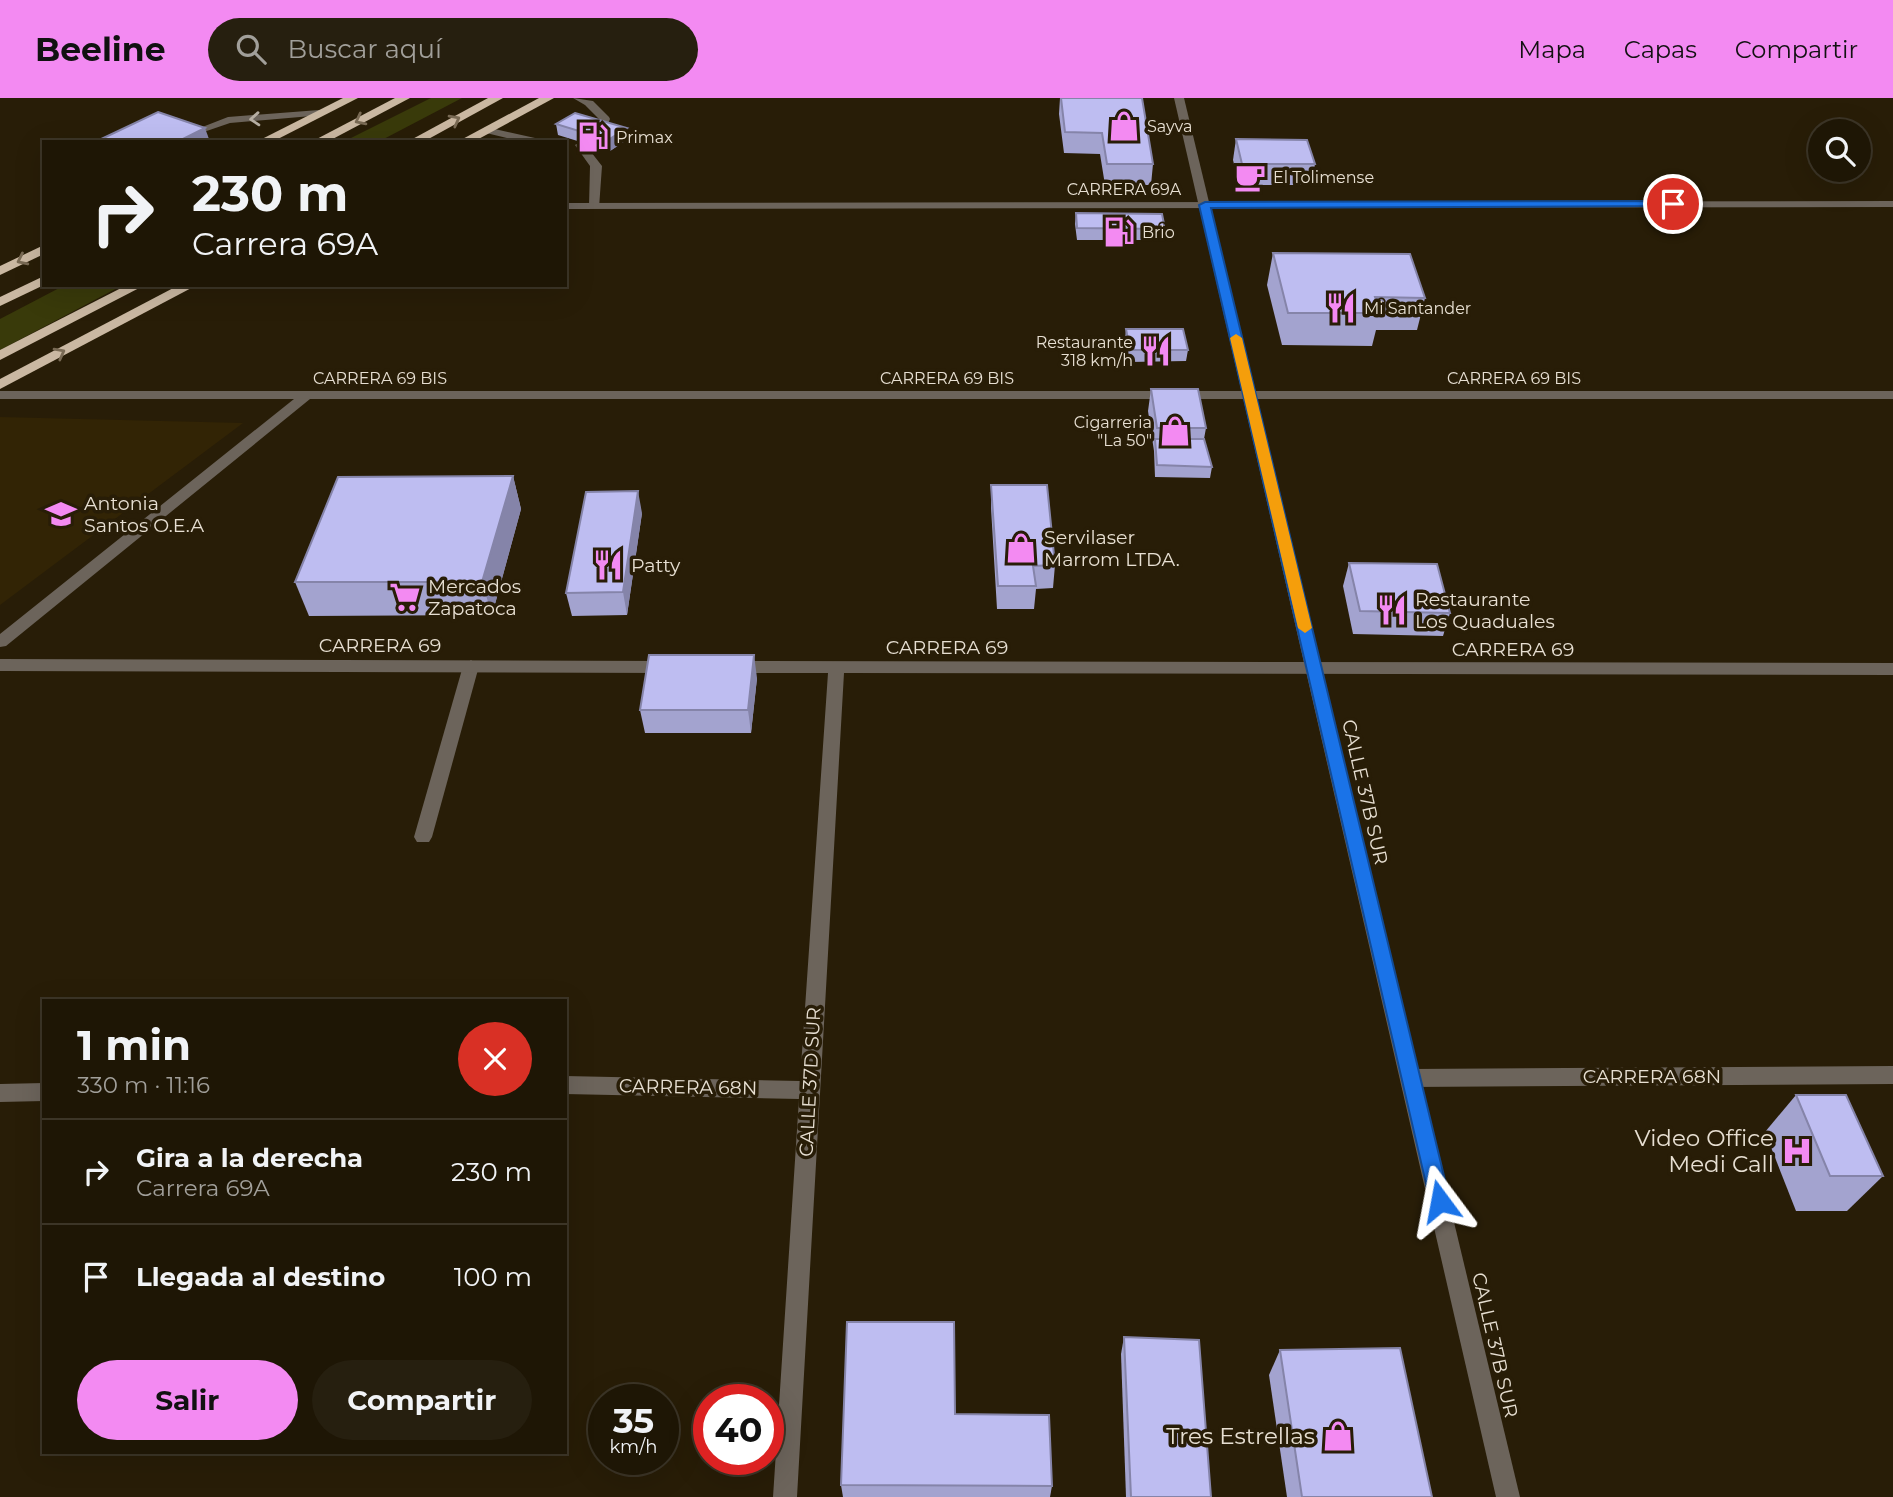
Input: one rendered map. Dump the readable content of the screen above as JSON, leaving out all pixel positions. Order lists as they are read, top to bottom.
{
  "streets": {
    "street": [
      "CARRERA 69A",
      "CARRERA 69 BIS",
      "CARRERA 69",
      "CALLE 37B SUR",
      "CARRERA 68N",
      "CALLE 37D SUR"
    ]
  },
  "crossings": [
    ["CARRERA 69A", "CALLE 37B SUR"],
    ["CARRERA 69 BIS", "CALLE 37B SUR"],
    ["CARRERA 69", "CALLE 37B SUR"],
    ["CARRERA 69", "CALLE 37D SUR"],
    ["CALLE 37B SUR", "CARRERA 68N"],
    ["CARRERA 68N", "CALLE 37D SUR"]
  ],
  "places": {
    "shop": [
      "Sayva",
      "Cigarreria \"La 50\"",
      "Servilaser Marrom LTDA.",
      "Tres Estrellas"
    ],
    "fuel station": ["Primax", "Brio"],
    "cafe": ["El Tolimense"],
    "restaurant": [
      "Mi Santander",
      "Restaurante 318 km/h",
      "Patty",
      "Restaurante Los Quaduales"
    ],
    "school or university": ["Antonia Santos O.E.A"],
    "supermarket": ["Mercados Zapatoca"],
    "hospital": ["Video Office Medi Call"]
  },
  "page": {
    "header": "Beeline",
    "search": "Buscar aquí",
    "nav": ["Mapa", "Capas", "Compartir"],
    "turn": ["230 m", "Carrera 69A"],
    "heading": ["1 min", "330 m · 11:16"],
    "list": [
      {
        "name": "Gira a la derecha",
        "note": "Carrera 69A",
        "value": "230 m"
      },
      {
        "name": "Llegada al destino",
        "value": "100 m"
      }
    ],
    "buttons": ["Salir", "Compartir"],
    "speed": "35 km/h",
    "limit": "40"
  }
}
